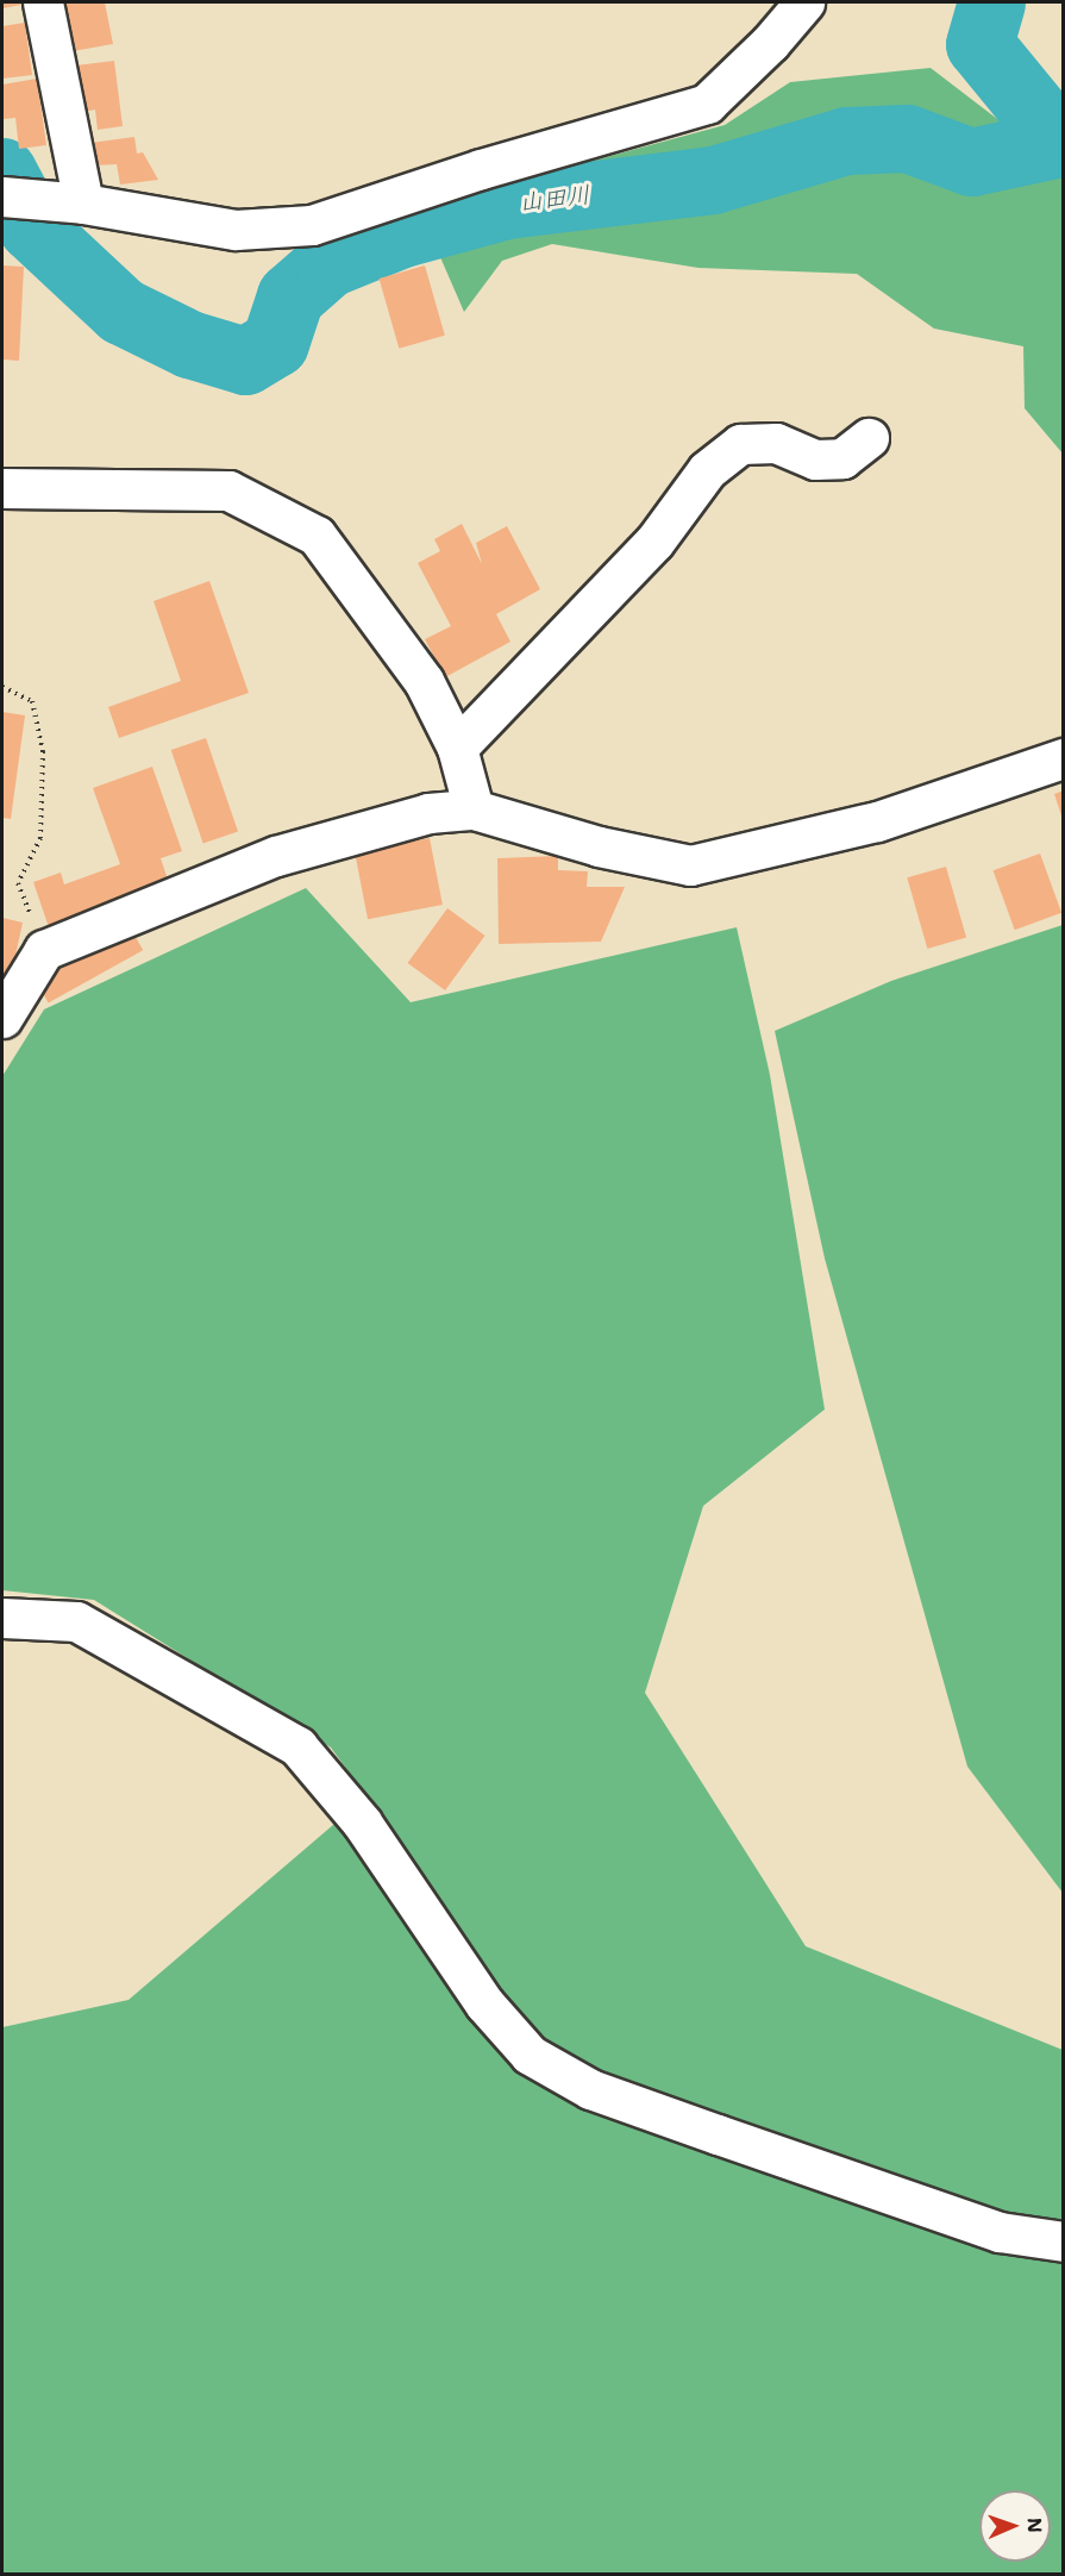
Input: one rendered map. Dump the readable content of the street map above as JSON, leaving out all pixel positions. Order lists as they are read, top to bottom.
{
  "water": ["山田川"],
  "north": "right"
}
